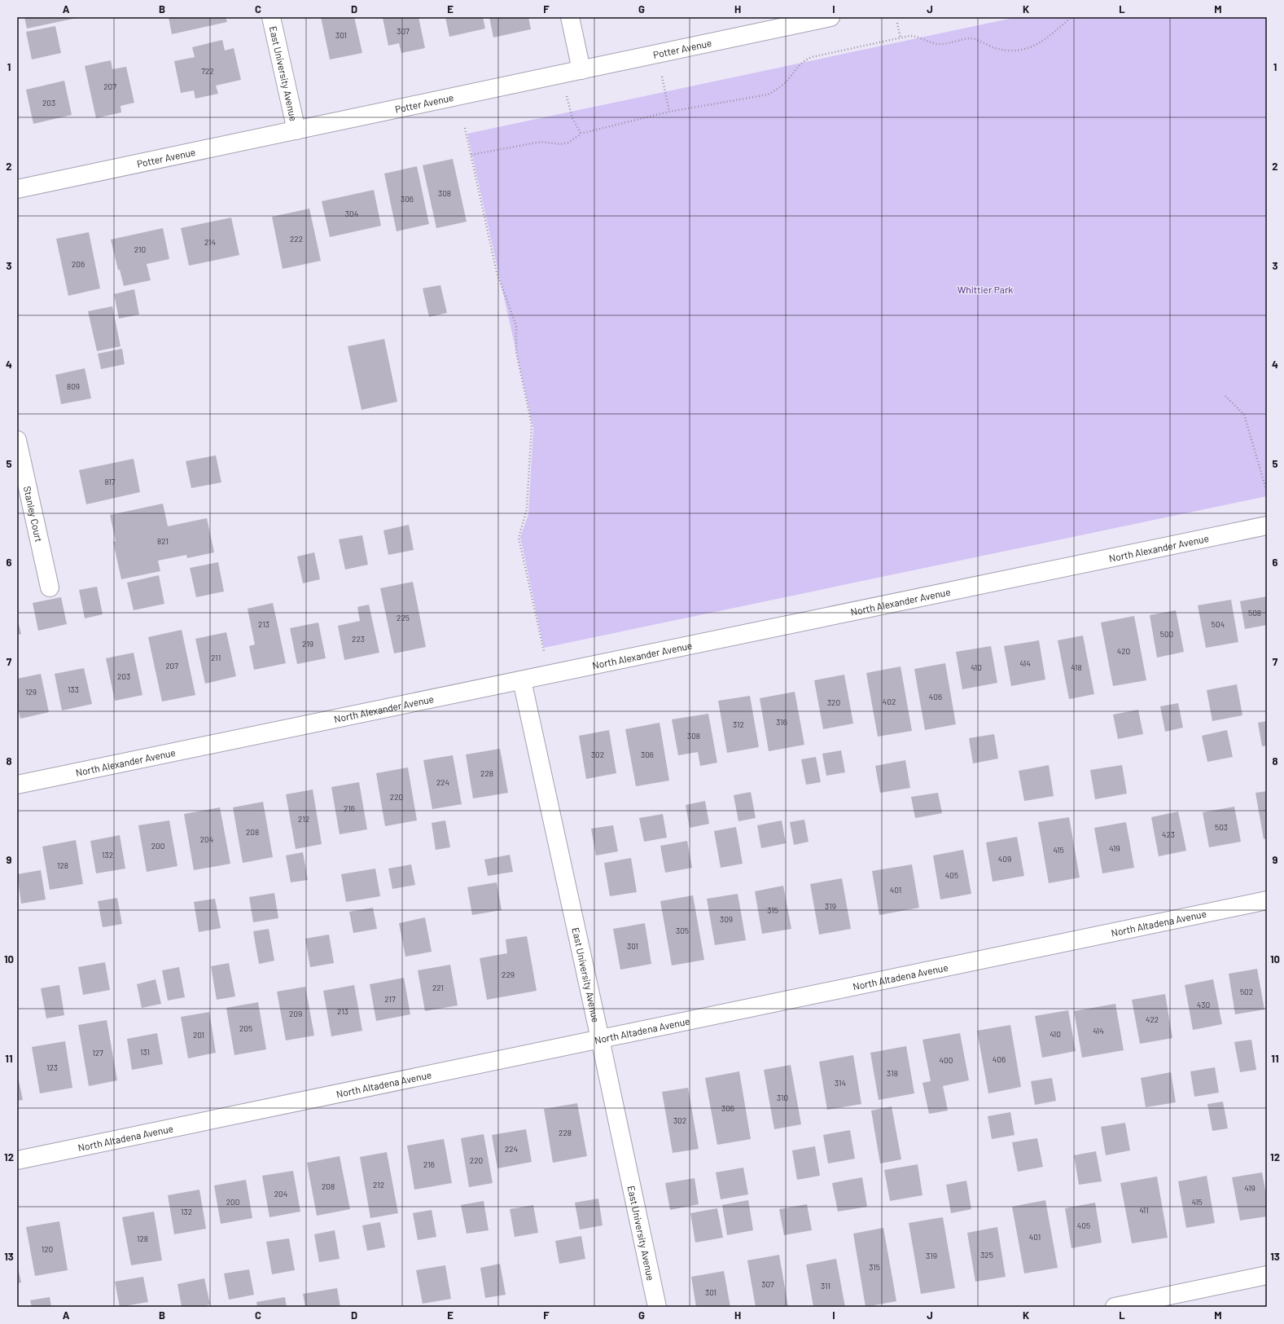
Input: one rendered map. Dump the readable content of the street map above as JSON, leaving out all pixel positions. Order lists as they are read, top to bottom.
{
  "streets": {
    "street": [
      "Potter Avenue",
      "East University Avenue",
      "Stanley Court",
      "North Alexander Avenue",
      "North Altadena Avenue"
    ]
  },
  "crossings": [
    ["Potter Avenue", "East University Avenue"],
    ["East University Avenue", "North Alexander Avenue"],
    ["East University Avenue", "North Altadena Avenue"]
  ],
  "parks": ["Whittier Park"],
  "house_numbers": [
    "307",
    "301",
    "722",
    "207",
    "203",
    "308",
    "306",
    "304",
    "222",
    "214",
    "210",
    "206",
    "809",
    "817",
    "821",
    "508",
    "225",
    "213",
    "504",
    "500",
    "223",
    "219",
    "420",
    "211",
    "414",
    "207",
    "410",
    "418",
    "203",
    "133",
    "129",
    "406",
    "402",
    "320",
    "316",
    "312",
    "308",
    "302",
    "306",
    "228",
    "224",
    "220",
    "216",
    "212",
    "503",
    "208",
    "423",
    "204",
    "200",
    "419",
    "415",
    "132",
    "409",
    "128",
    "405",
    "401",
    "319",
    "315",
    "309",
    "305",
    "301",
    "229",
    "221",
    "502",
    "217",
    "430",
    "213",
    "209",
    "422",
    "205",
    "414",
    "410",
    "201",
    "131",
    "127",
    "406",
    "400",
    "123",
    "318",
    "314",
    "310",
    "306",
    "302",
    "228",
    "224",
    "220",
    "216",
    "212",
    "208",
    "419",
    "204",
    "200",
    "415",
    "411",
    "132",
    "405",
    "401",
    "128",
    "120",
    "325",
    "319",
    "315",
    "307",
    "311",
    "301"
  ],
  "grid": {
    "columns": [
      "A",
      "B",
      "C",
      "D",
      "E",
      "F",
      "G",
      "H",
      "I",
      "J",
      "K",
      "L",
      "M"
    ],
    "rows": [
      "1",
      "2",
      "3",
      "4",
      "5",
      "6",
      "7",
      "8",
      "9",
      "10",
      "11",
      "12",
      "13"
    ]
  }
}
